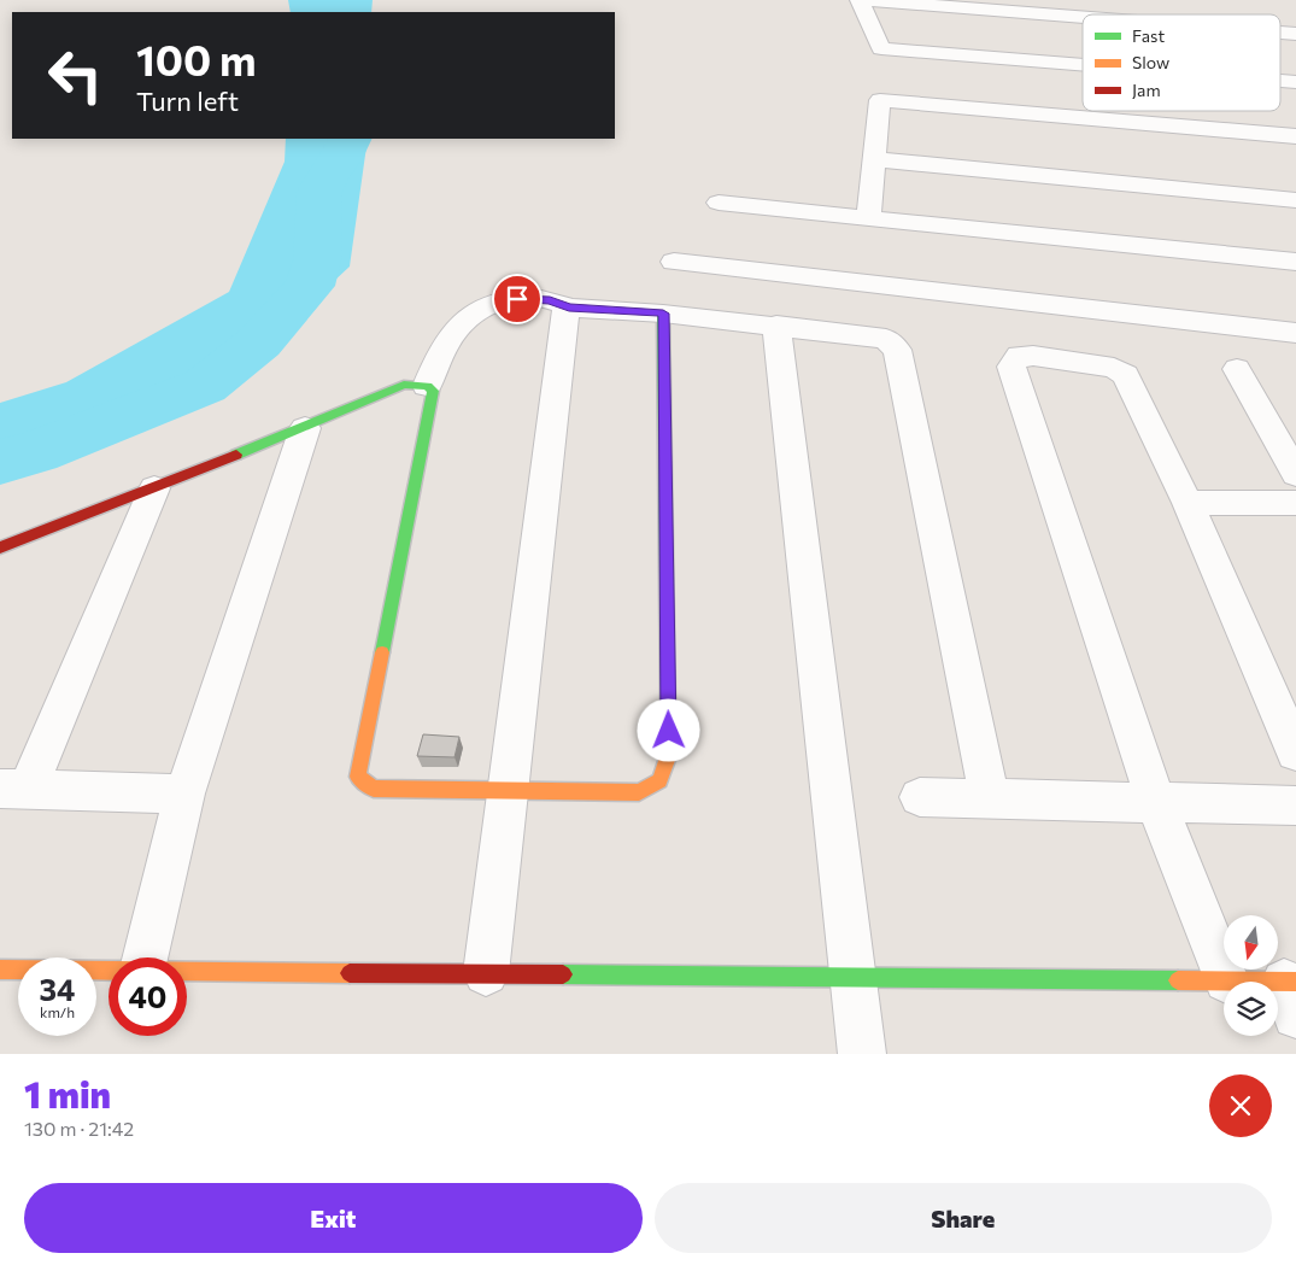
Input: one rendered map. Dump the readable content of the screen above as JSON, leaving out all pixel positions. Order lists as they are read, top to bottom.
{
  "legend": ["Fast", "Slow", "Jam"],
  "north": "bottom",
  "page": {
    "turn": ["100 m", "Turn left"],
    "speed": "34 km/h",
    "limit": "40",
    "heading": ["1 min", "130 m · 21:42"],
    "buttons": ["Exit", "Share"]
  }
}
